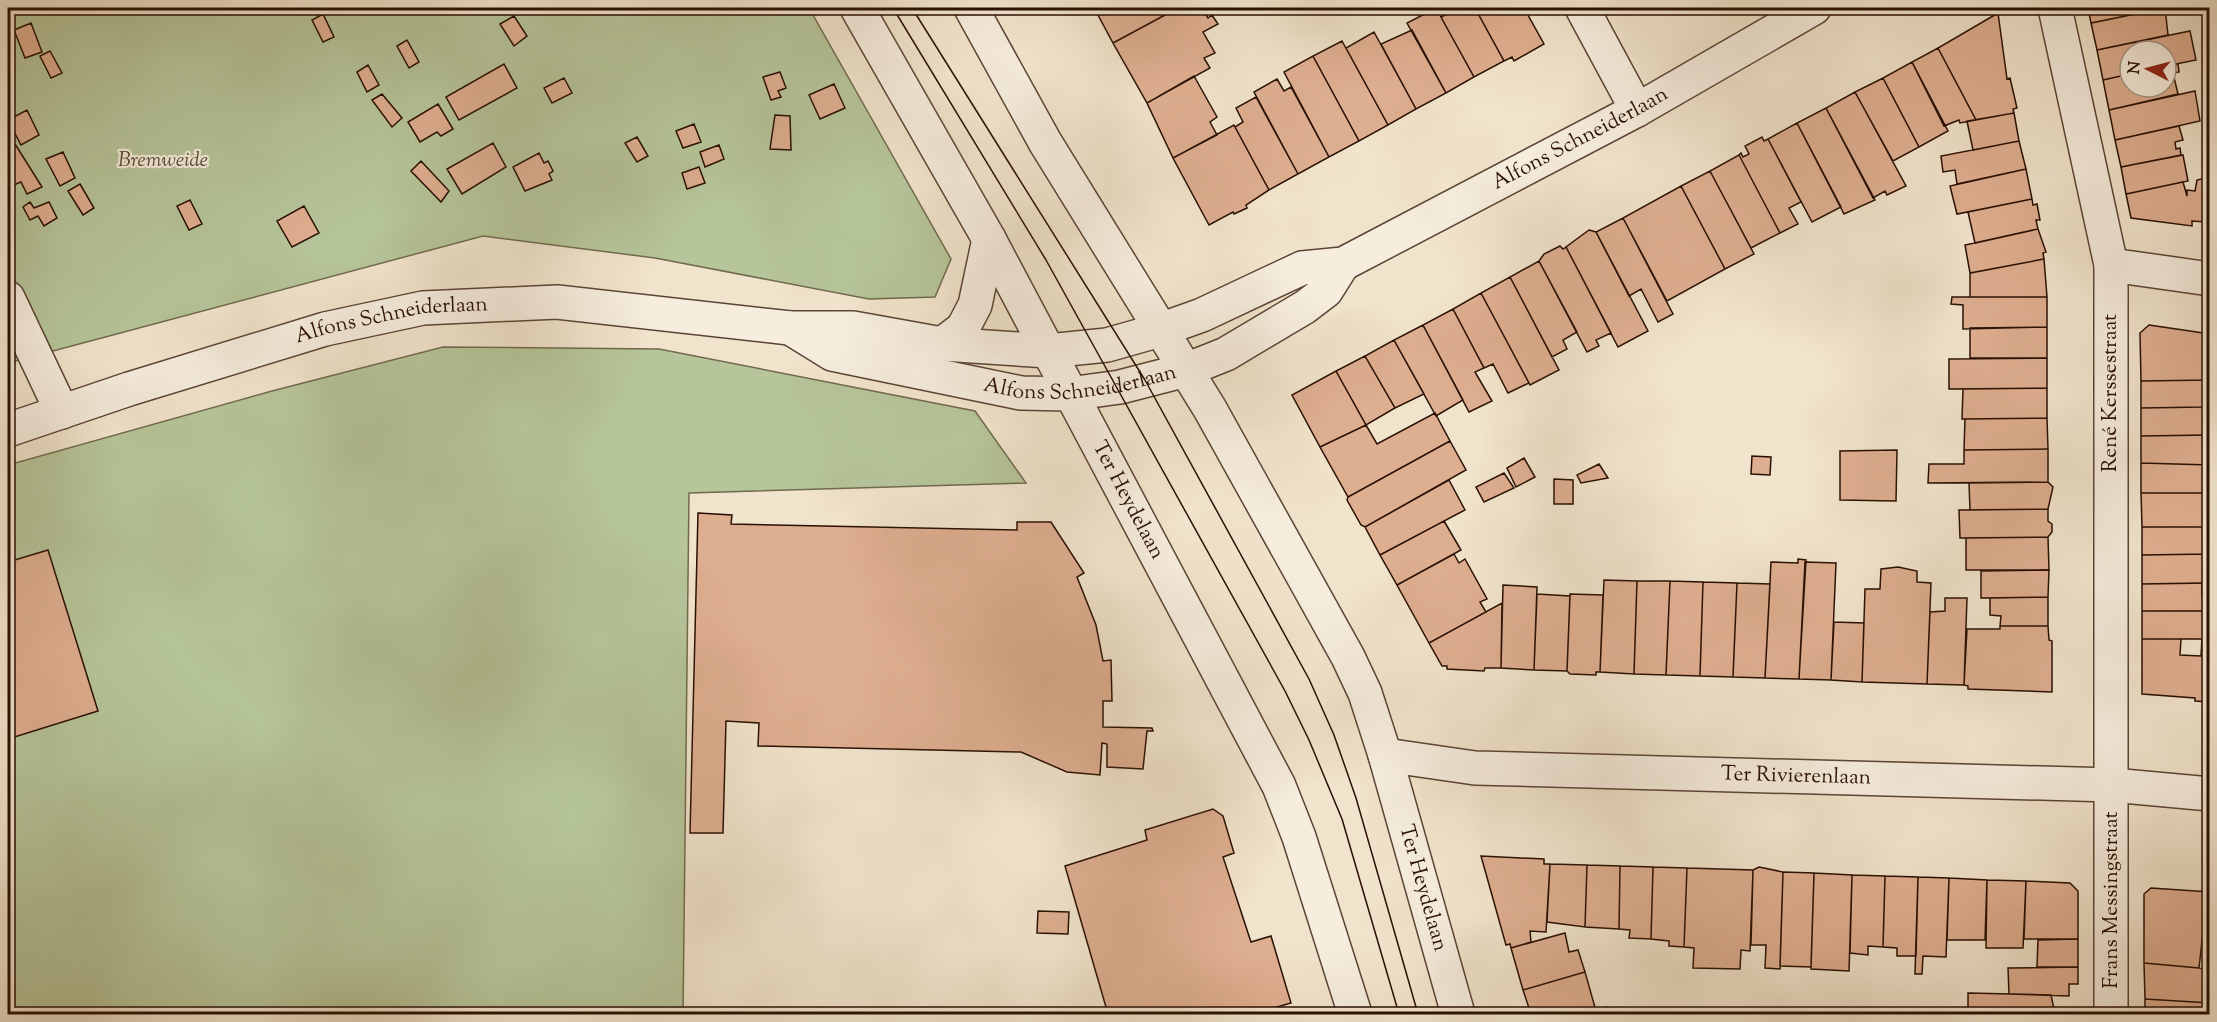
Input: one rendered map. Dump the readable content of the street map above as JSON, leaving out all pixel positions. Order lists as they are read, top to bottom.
{
  "streets": {
    "street": [
      "Alfons Schneiderlaan",
      "René Kerssestraat",
      "Ter Heydelaan",
      "Ter Rivierenlaan",
      "Frans Messingstraat"
    ]
  },
  "crossings": [
    ["Alfons Schneiderlaan", "Ter Heydelaan"],
    ["René Kerssestraat", "Ter Rivierenlaan"],
    ["René Kerssestraat", "Frans Messingstraat"],
    ["Ter Heydelaan", "Ter Rivierenlaan"],
    ["Ter Rivierenlaan", "Frans Messingstraat"]
  ],
  "parks": ["Bremweide"],
  "north": "left"
}
